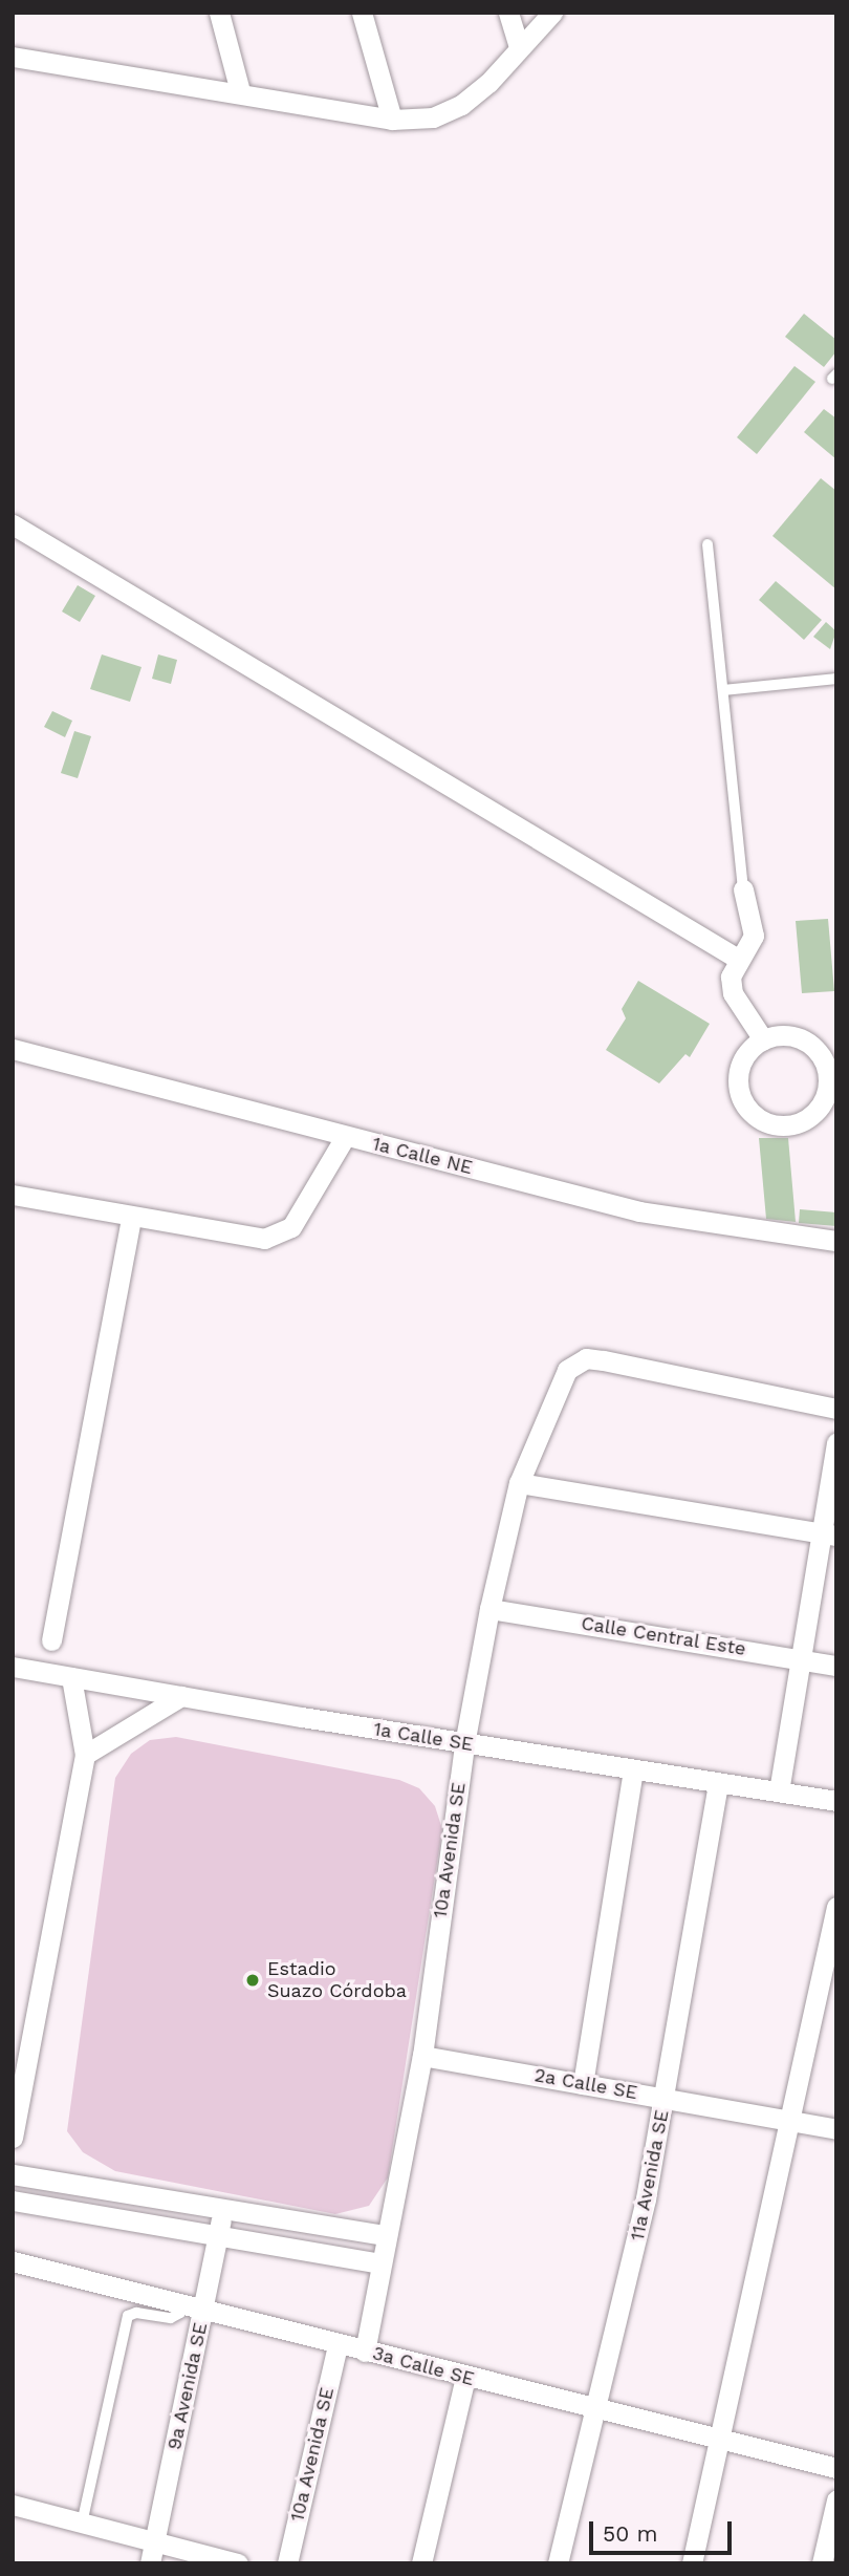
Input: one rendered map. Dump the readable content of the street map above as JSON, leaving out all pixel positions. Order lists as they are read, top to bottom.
{
  "streets": {
    "street": [
      "1a Calle NE",
      "Calle Central Este",
      "1a Calle SE",
      "10a Avenida SE",
      "2a Calle SE",
      "11a Avenida SE",
      "3a Calle SE",
      "9a Avenida SE"
    ]
  },
  "crossings": [
    ["Calle Central Este", "10a Avenida SE"],
    ["1a Calle SE", "10a Avenida SE"],
    ["1a Calle SE", "11a Avenida SE"],
    ["10a Avenida SE", "2a Calle SE"],
    ["10a Avenida SE", "3a Calle SE"],
    ["2a Calle SE", "11a Avenida SE"],
    ["11a Avenida SE", "3a Calle SE"],
    ["3a Calle SE", "9a Avenida SE"]
  ],
  "places": ["Estadio Suazo Córdoba"],
  "scale_bar": "50 m"
}
